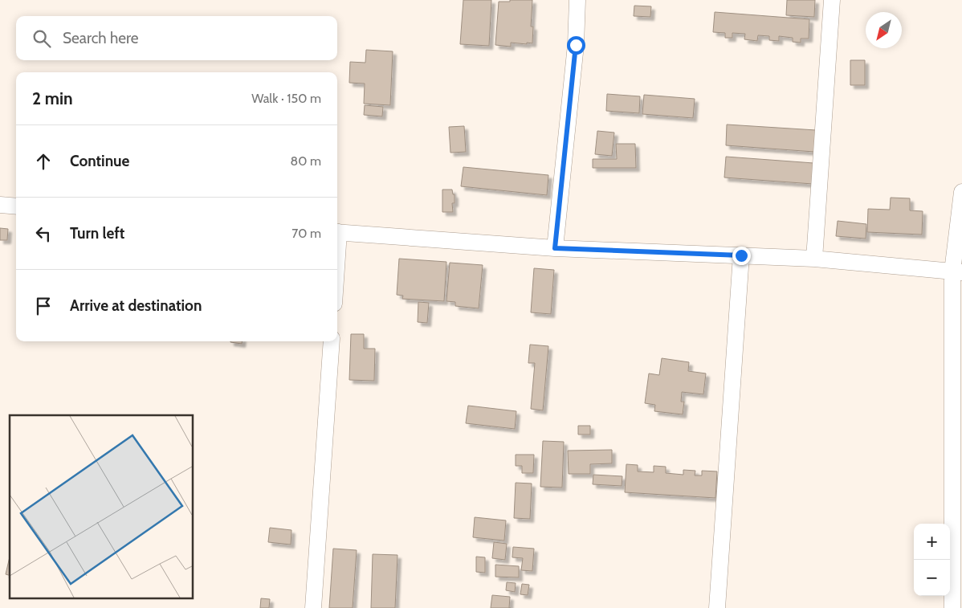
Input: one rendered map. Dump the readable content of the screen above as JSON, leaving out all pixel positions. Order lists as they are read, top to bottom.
{
  "north": "bottom left",
  "page": {
    "search": "Search here",
    "heading": ["2 min", "Walk · 150 m"],
    "list": [
      ["Continue", "80 m"],
      ["Turn left", "70 m"],
      "Arrive at destination"
    ],
    "map_buttons": ["+", "−"]
  }
}
